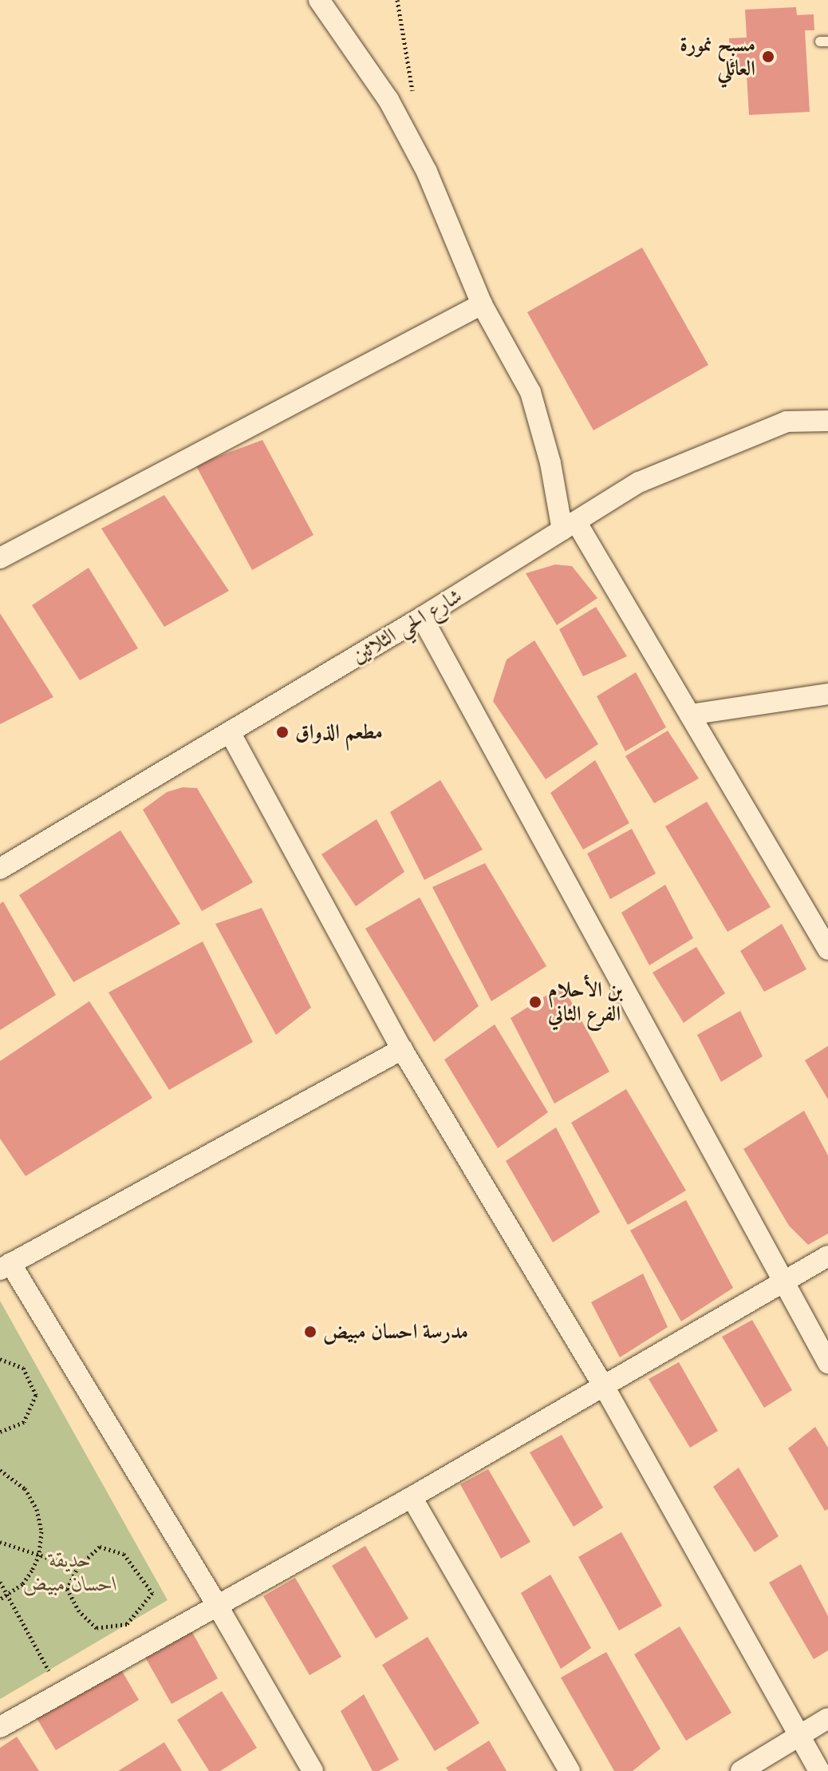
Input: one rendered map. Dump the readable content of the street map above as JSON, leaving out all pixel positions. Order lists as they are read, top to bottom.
{
  "streets": {
    "street": ["شارع الحي الثلاثين"]
  },
  "parks": ["حديقة احسان مبيض"],
  "places": [
    "مسبح نمورة العائلي",
    "مطعم الذواق",
    "بن الأحلام الفرع الثاني",
    "مدرسة احسان مبيض"
  ]
}
